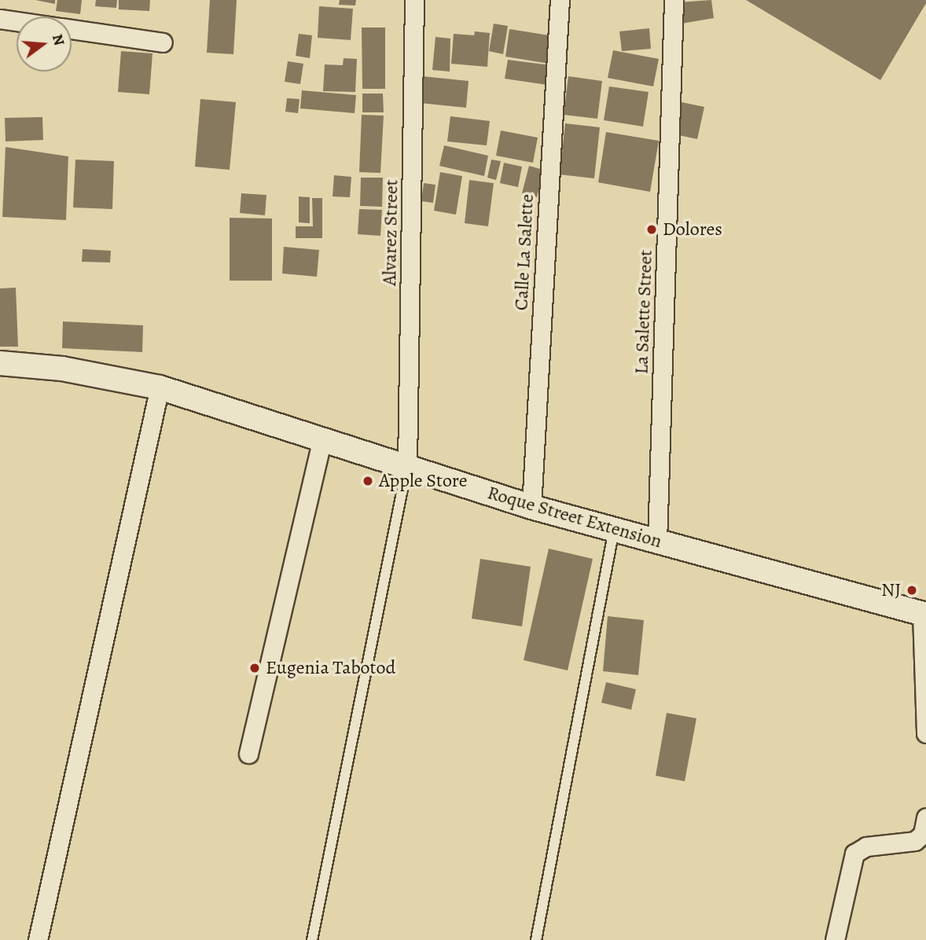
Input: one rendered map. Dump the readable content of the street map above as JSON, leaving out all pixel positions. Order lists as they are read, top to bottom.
{
  "streets": {
    "street": [
      "Alvarez Street",
      "Calle La Salette",
      "La Salette Street",
      "Roque Street Extension"
    ]
  },
  "crossings": [
    ["Alvarez Street", "Roque Street Extension"],
    ["Calle La Salette", "Roque Street Extension"],
    ["La Salette Street", "Roque Street Extension"]
  ],
  "places": [
    "Dolores",
    "Apple Store",
    "NJ",
    "Eugenia Tabotod"
  ],
  "north": "right"
}
